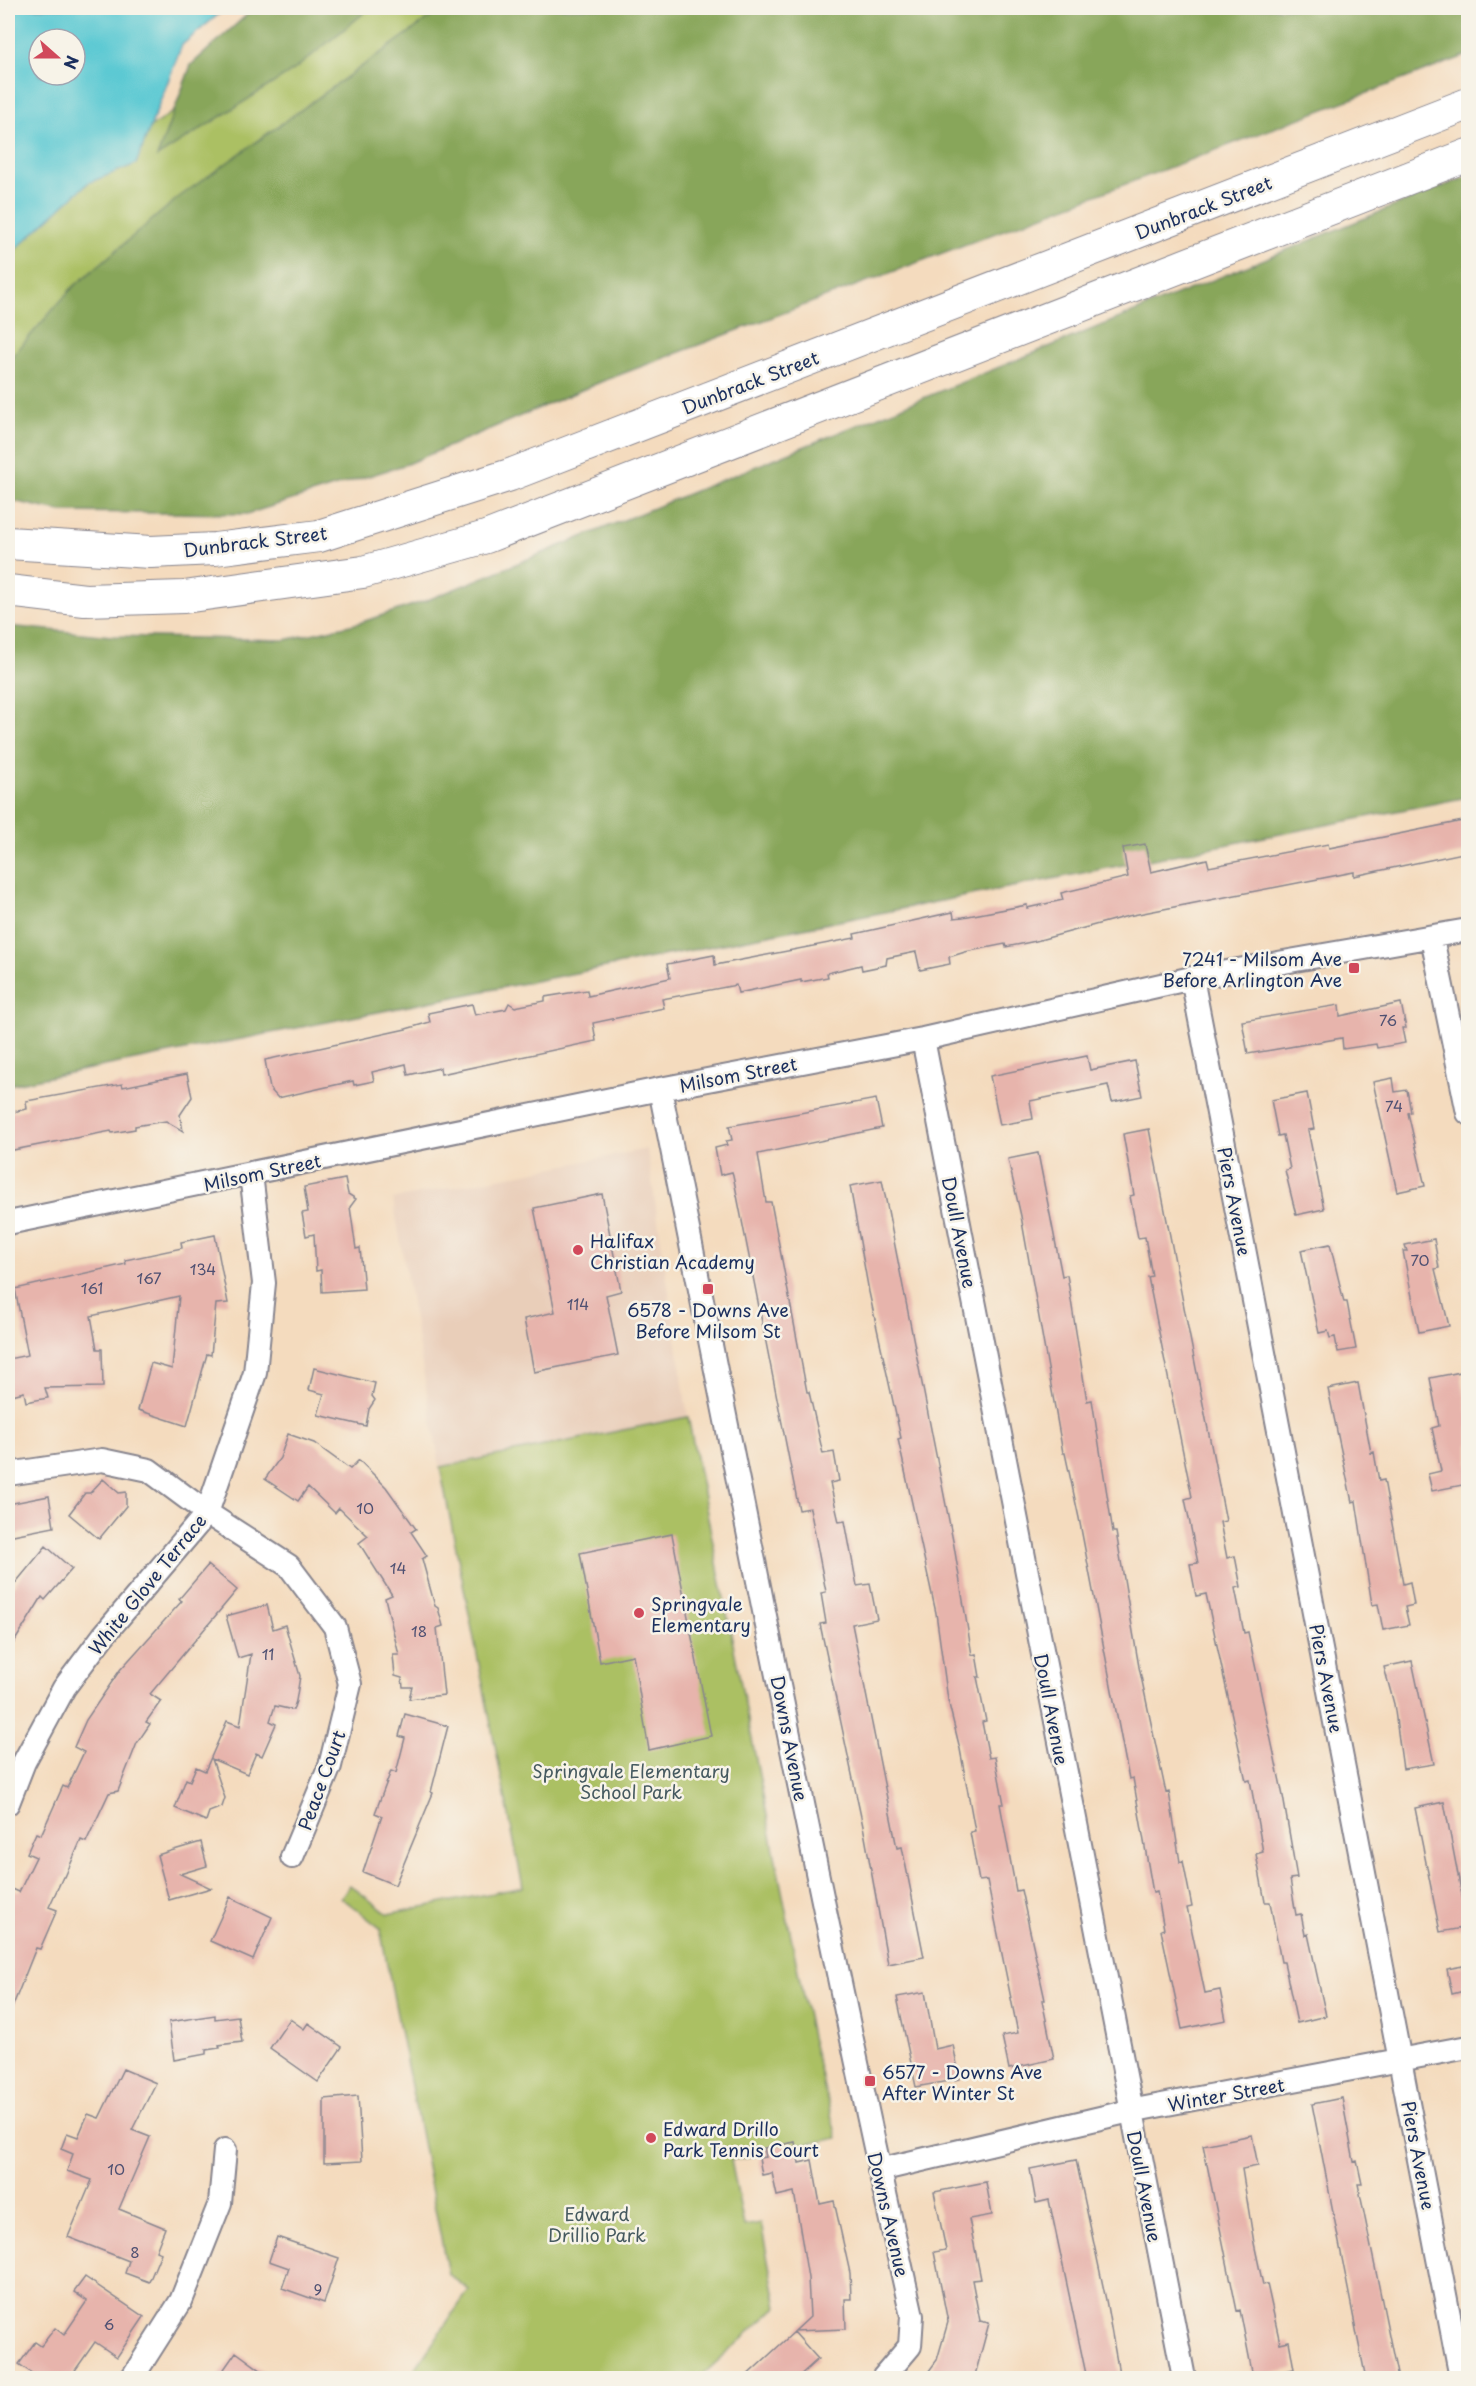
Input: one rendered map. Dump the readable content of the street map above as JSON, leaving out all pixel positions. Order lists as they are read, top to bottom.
{
  "streets": {
    "main road": ["Dunbrack Street"],
    "street": [
      "Milsom Street",
      "Piers Avenue",
      "Doull Avenue",
      "White Glove Terrace",
      "Downs Avenue",
      "Peace Court",
      "Winter Street"
    ]
  },
  "crossings": [
    ["Milsom Street", "Piers Avenue"],
    ["Milsom Street", "Doull Avenue"],
    ["Milsom Street", "White Glove Terrace"],
    ["Milsom Street", "Downs Avenue"],
    ["Piers Avenue", "Winter Street"],
    ["Doull Avenue", "Winter Street"],
    ["White Glove Terrace", "Peace Court"],
    ["Downs Avenue", "Winter Street"]
  ],
  "parks": ["Springvale Elementary School Park", "Edward Drillio Park"],
  "places": {
    "transit": ["7241 - Milsom Ave Before Arlington Ave", "6578 - Downs Ave Before Milsom St", "6577 - Downs Ave After Winter St"],
    "other": ["Halifax Christian Academy", "Springvale Elementary", "Edward Drillo Park Tennis Court"]
  },
  "house_numbers": [
    "76",
    "74",
    "70",
    "134",
    "167",
    "161",
    "114",
    "10",
    "14",
    "18",
    "11",
    "10",
    "8",
    "9",
    "6"
  ],
  "north": "right"
}
